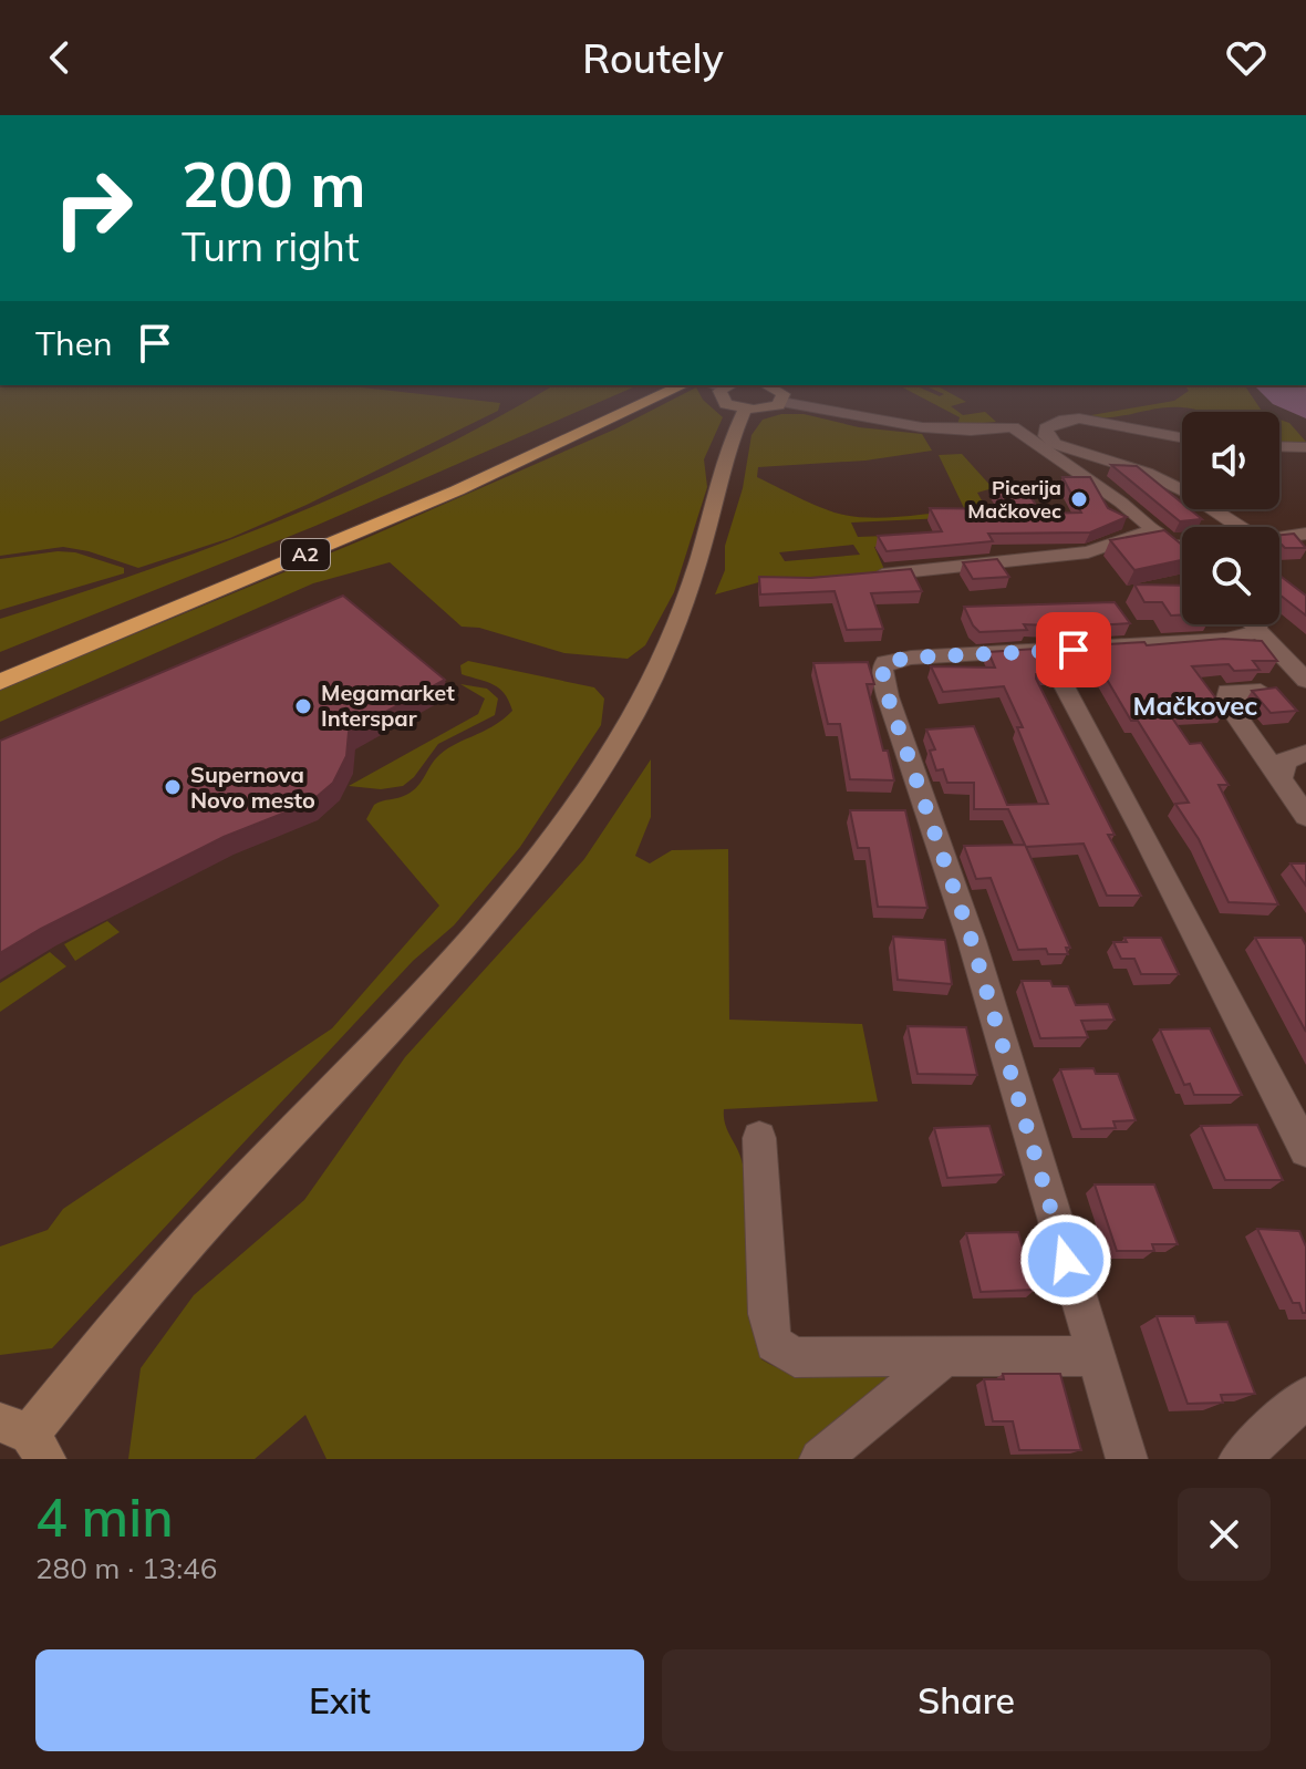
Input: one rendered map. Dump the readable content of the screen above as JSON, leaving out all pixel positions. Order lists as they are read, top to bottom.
{
  "streets": {
    "highway": ["A2"]
  },
  "districts": ["Mačkovec"],
  "places": ["Picerija Mačkovec", "Megamarket Interspar", "Supernova Novo mesto"],
  "page": {
    "header": "Routely",
    "turn": ["200 m", "Turn right"],
    "then": "Then",
    "heading": ["4 min", "280 m · 13:46"],
    "buttons": ["Exit", "Share"]
  }
}
